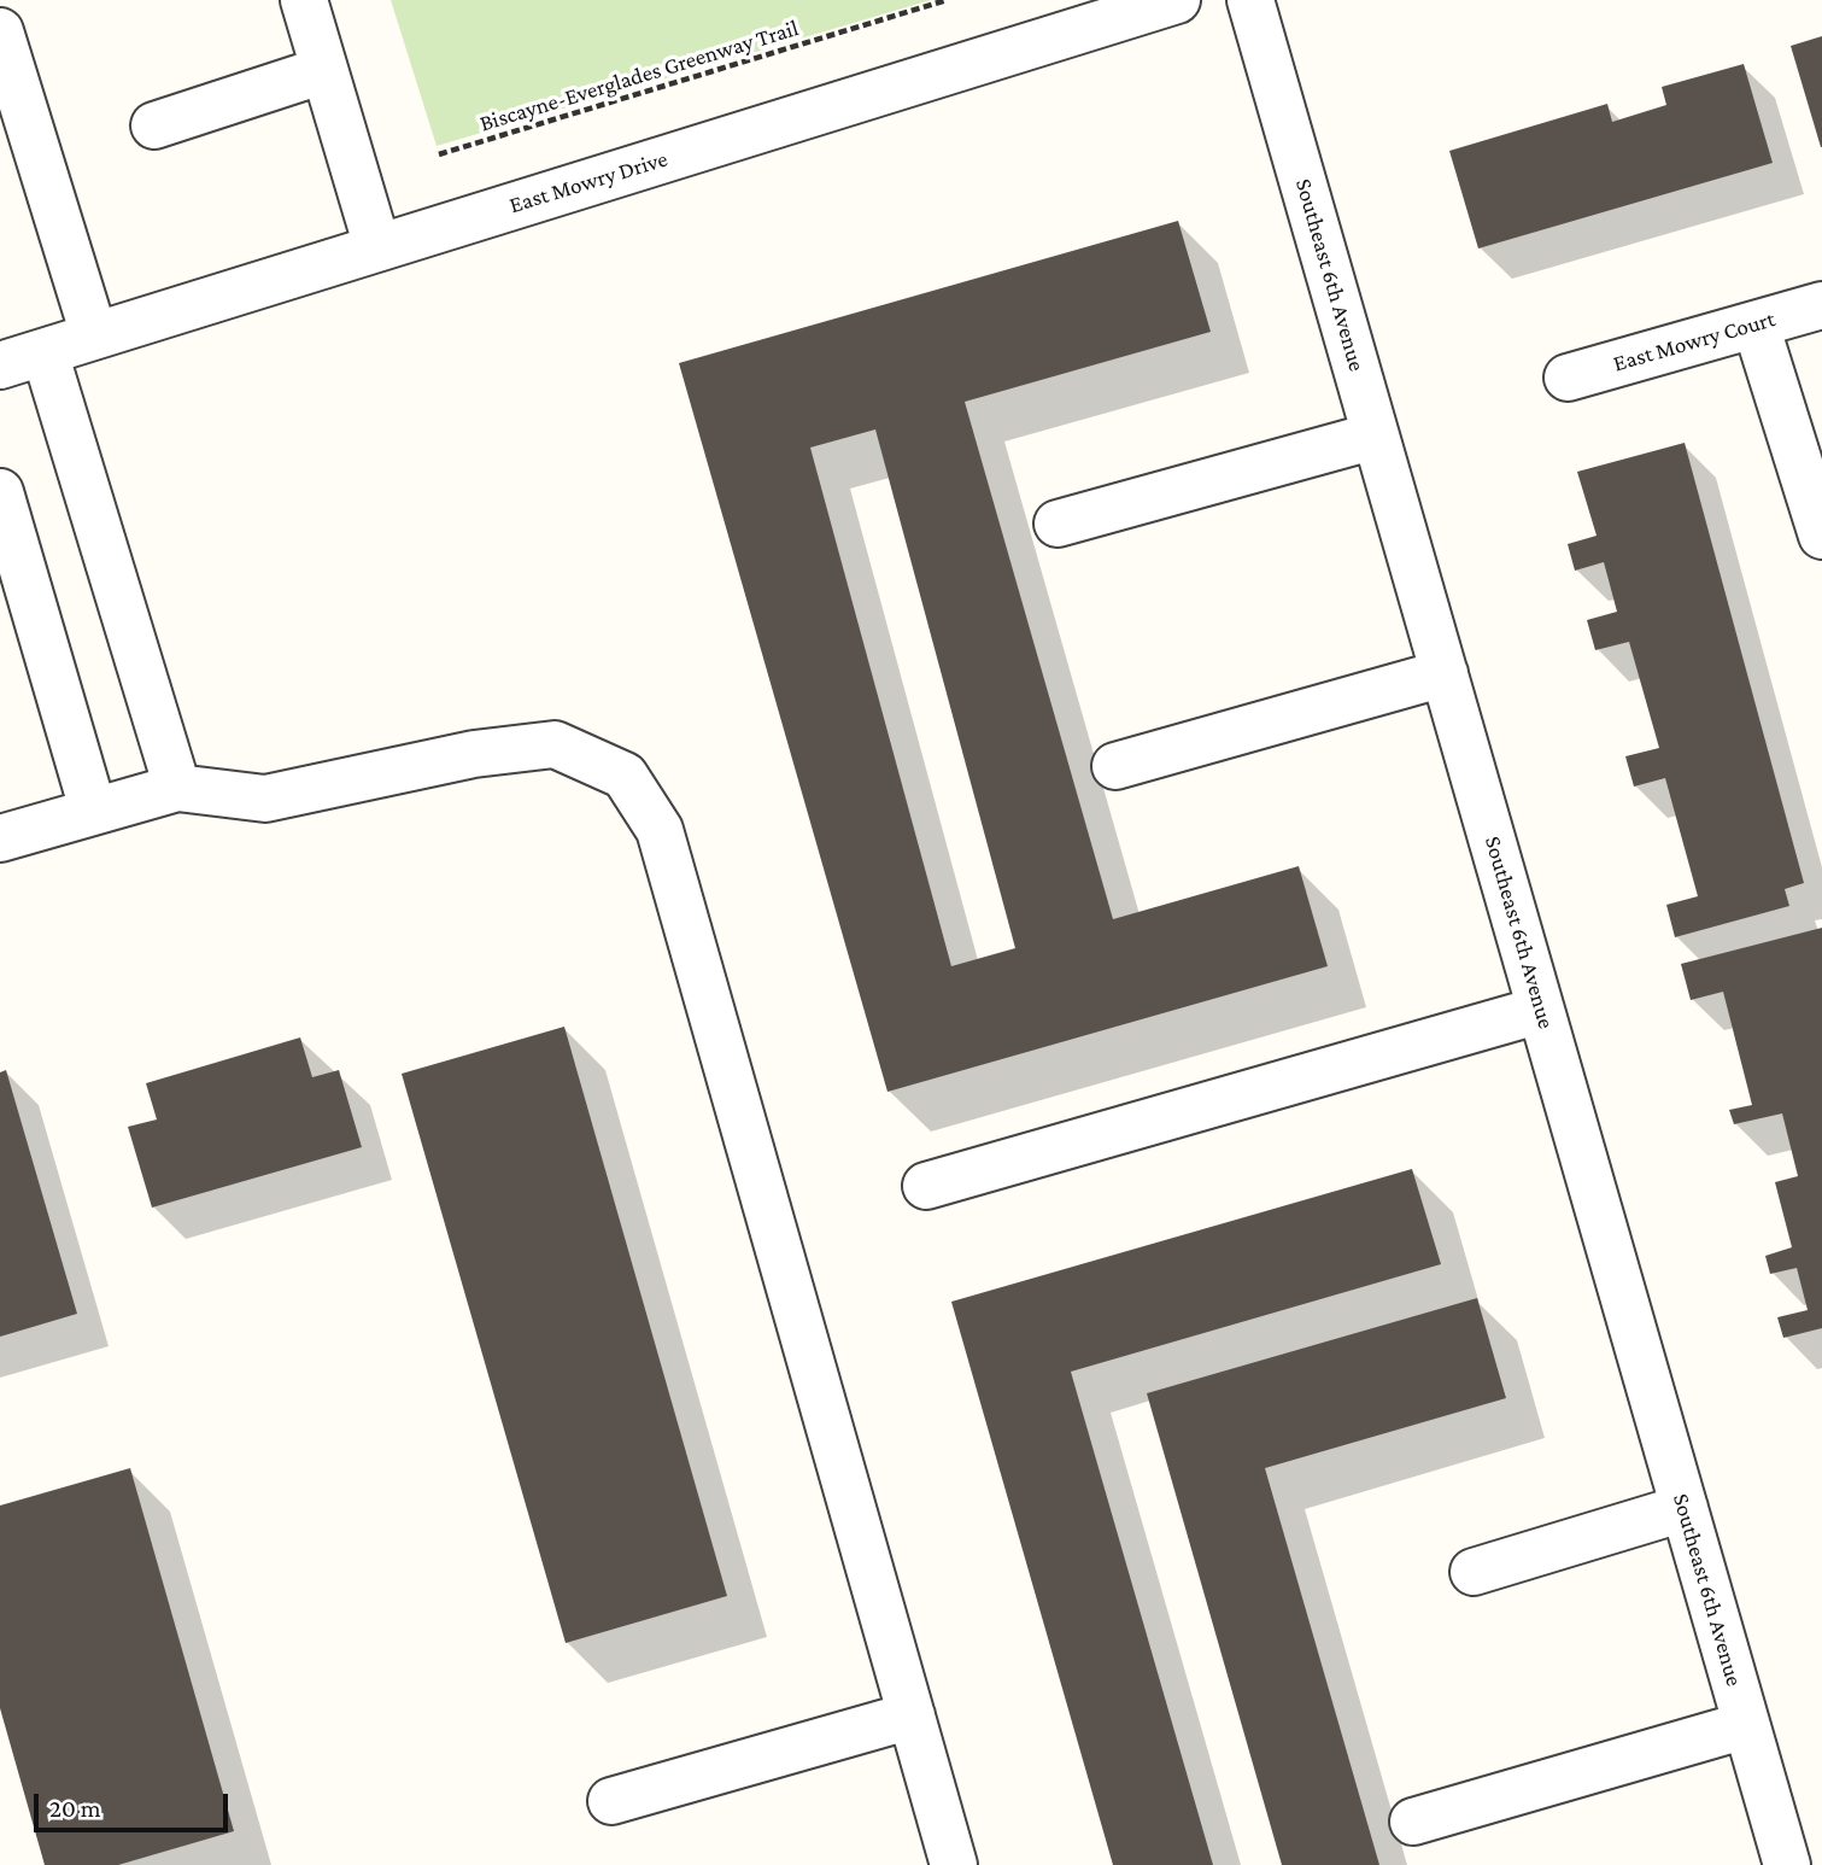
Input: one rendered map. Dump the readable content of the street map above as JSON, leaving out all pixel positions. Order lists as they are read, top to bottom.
{
  "streets": {
    "street": ["East Mowry Drive", "Southeast 6th Avenue", "East Mowry Court"],
    "path": ["Biscayne-Everglades Greenway Trail"]
  },
  "scale_bar": "20 m"
}
